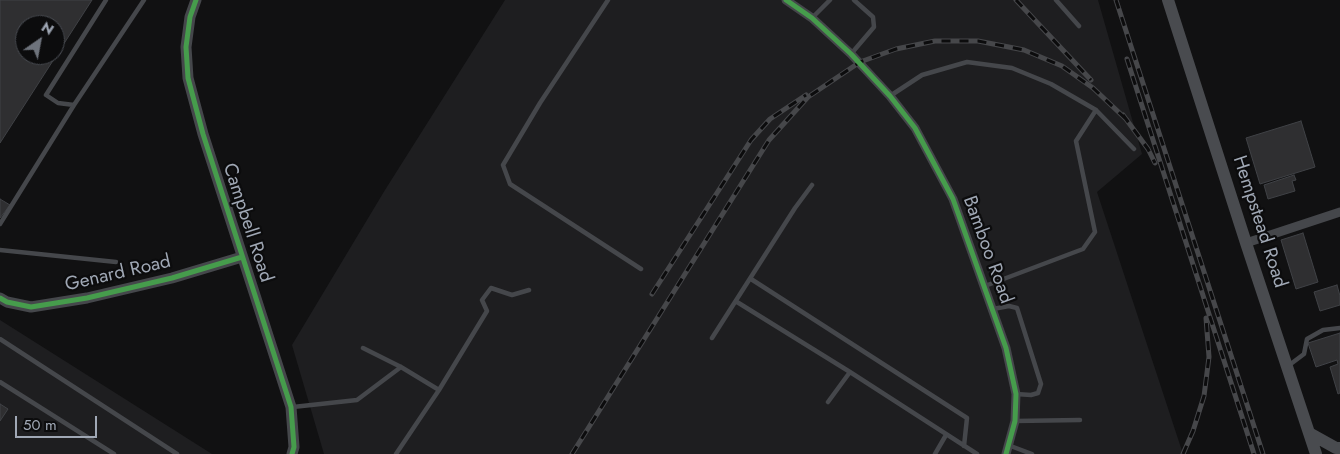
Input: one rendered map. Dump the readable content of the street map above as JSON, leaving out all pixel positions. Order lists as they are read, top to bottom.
{
  "streets": {
    "main road": ["Hempstead Road"],
    "street": ["Campbell Road", "Bamboo Road", "Genard Road"]
  },
  "crossings": [
    ["Campbell Road", "Genard Road"]
  ],
  "scale_bar": "50 m",
  "north": "top right"
}
